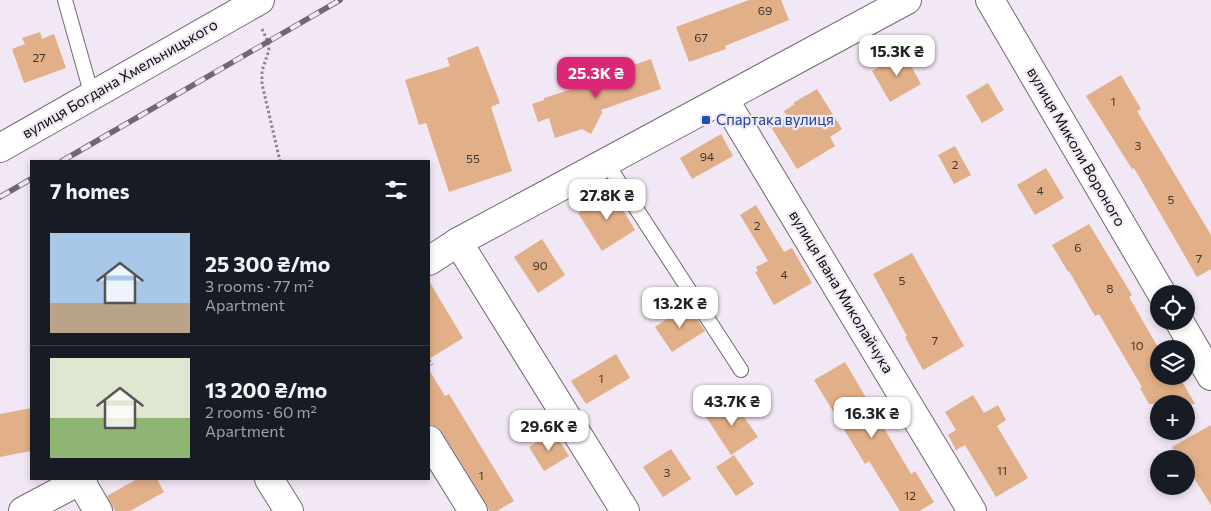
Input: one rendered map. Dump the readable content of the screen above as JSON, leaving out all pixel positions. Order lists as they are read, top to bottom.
{
  "streets": {
    "street": ["вулиця Богдана Хмельницького", "вулиця Миколи Вороного", "вулиця Івана Миколайчука"]
  },
  "places": {
    "transit": ["Спартака вулиця"]
  },
  "house_numbers": [
    "69",
    "67",
    "27",
    "1",
    "3",
    "94",
    "55",
    "2",
    "4",
    "5",
    "2",
    "6",
    "7",
    "90",
    "4",
    "5",
    "8",
    "7",
    "10",
    "1",
    "11",
    "3",
    "1",
    "12"
  ],
  "page": {
    "price": [
      "15.3K ₴",
      "25.3K ₴",
      "27.8K ₴",
      "13.2K ₴",
      "43.7K ₴",
      "16.3K ₴",
      "29.6K ₴"
    ],
    "heading": "7 homes",
    "list": [
      {
        "name": "25 300 ₴/mo",
        "note": "3 rooms · 77 m² · Apartment"
      },
      {
        "name": "13 200 ₴/mo",
        "note": "2 rooms · 60 m² · Apartment"
      }
    ],
    "map_buttons": ["+", "−"]
  }
}
